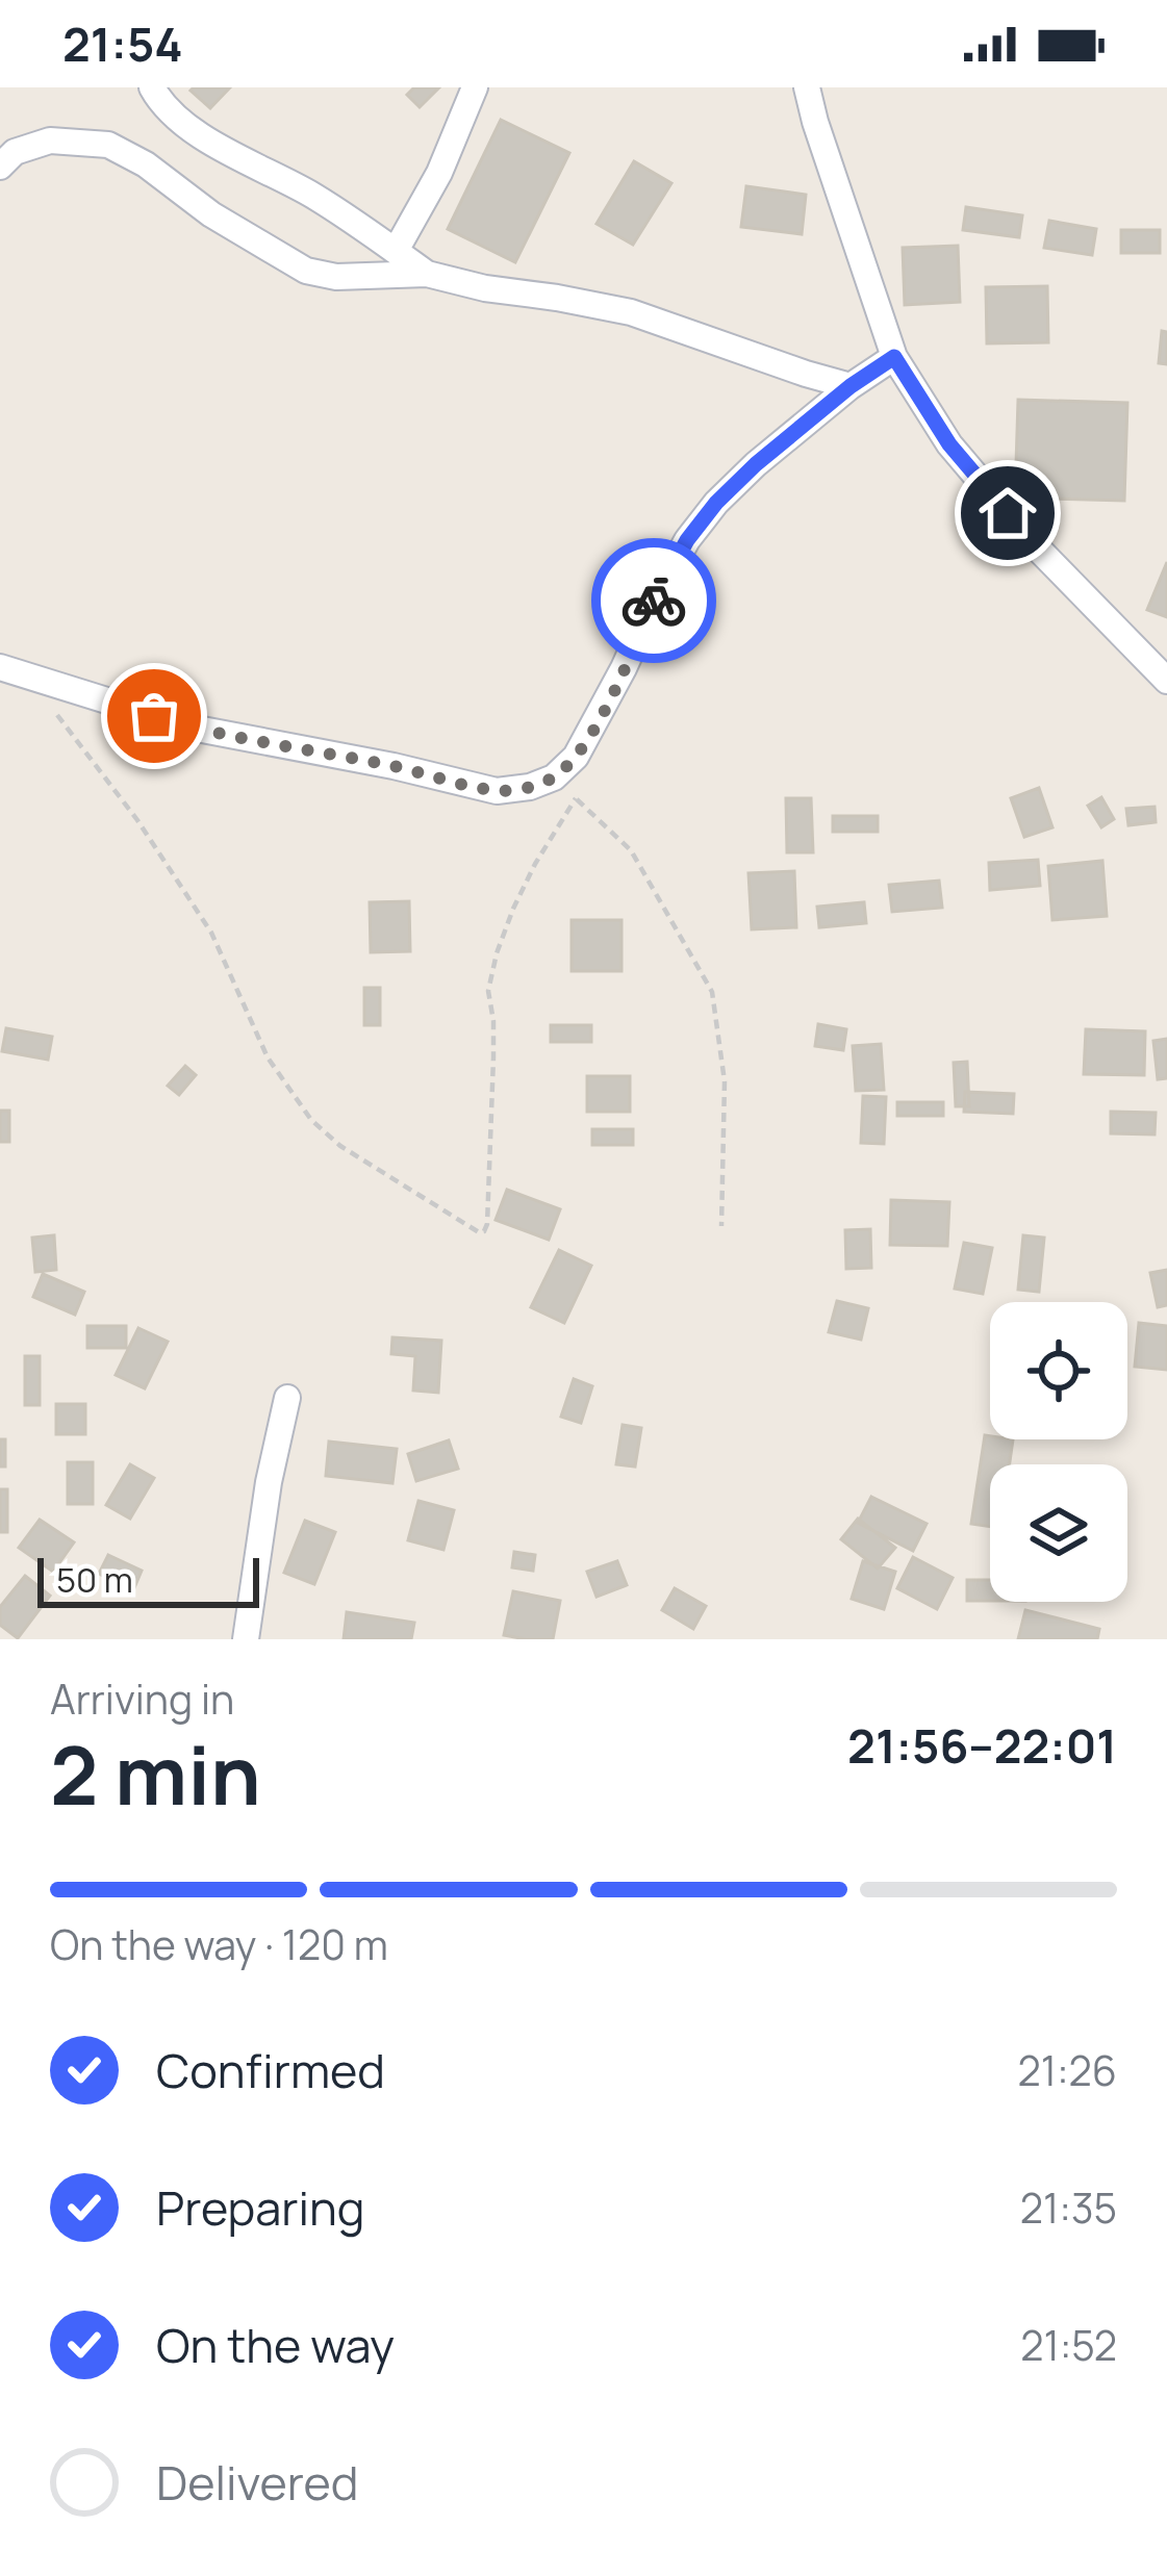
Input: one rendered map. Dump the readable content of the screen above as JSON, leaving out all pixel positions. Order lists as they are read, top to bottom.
{
  "scale_bar": "50 m",
  "page": {
    "status": "21:54",
    "scale": "50 m",
    "heading": ["2 min", "Arriving in", "21:56–22:01"],
    "bar": "On the way · 120 m",
    "list": [
      ["Confirmed", "21:26"],
      ["Preparing", "21:35"],
      ["On the way", "21:52"],
      "Delivered"
    ]
  }
}
